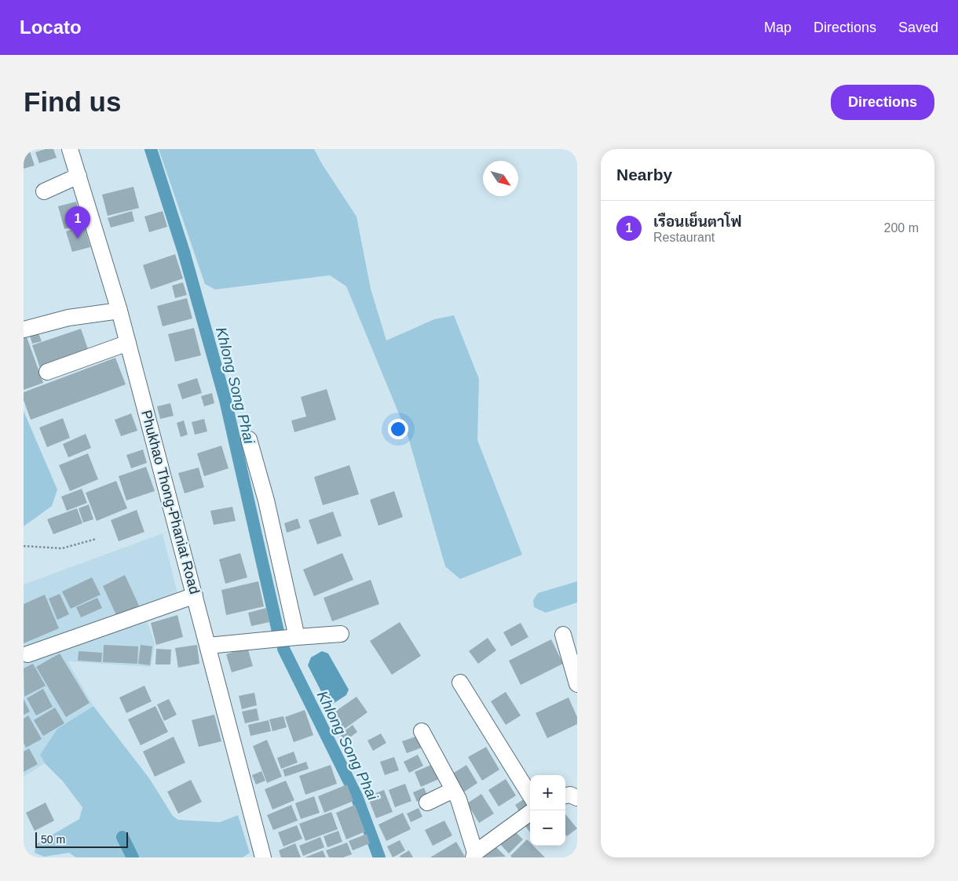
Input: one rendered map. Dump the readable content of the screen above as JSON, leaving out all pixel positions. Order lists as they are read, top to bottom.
{
  "streets": {
    "street": ["Phukhao Thong-Phaniat Road"]
  },
  "water": ["Khlong Song Phai"],
  "scale_bar": "50 m",
  "north": "bottom right",
  "page": {
    "header": "Locato",
    "nav": ["Map", "Directions", "Saved"],
    "buttons": "Directions",
    "title": "Find us",
    "heading": "Nearby",
    "list": [
      {
        "mark": "1",
        "name": "เรือนเย็นตาโฟ",
        "note": "Restaurant",
        "value": "200 m"
      }
    ],
    "pins": "1",
    "map_buttons": ["+", "−"],
    "scale": "50 m"
  }
}
